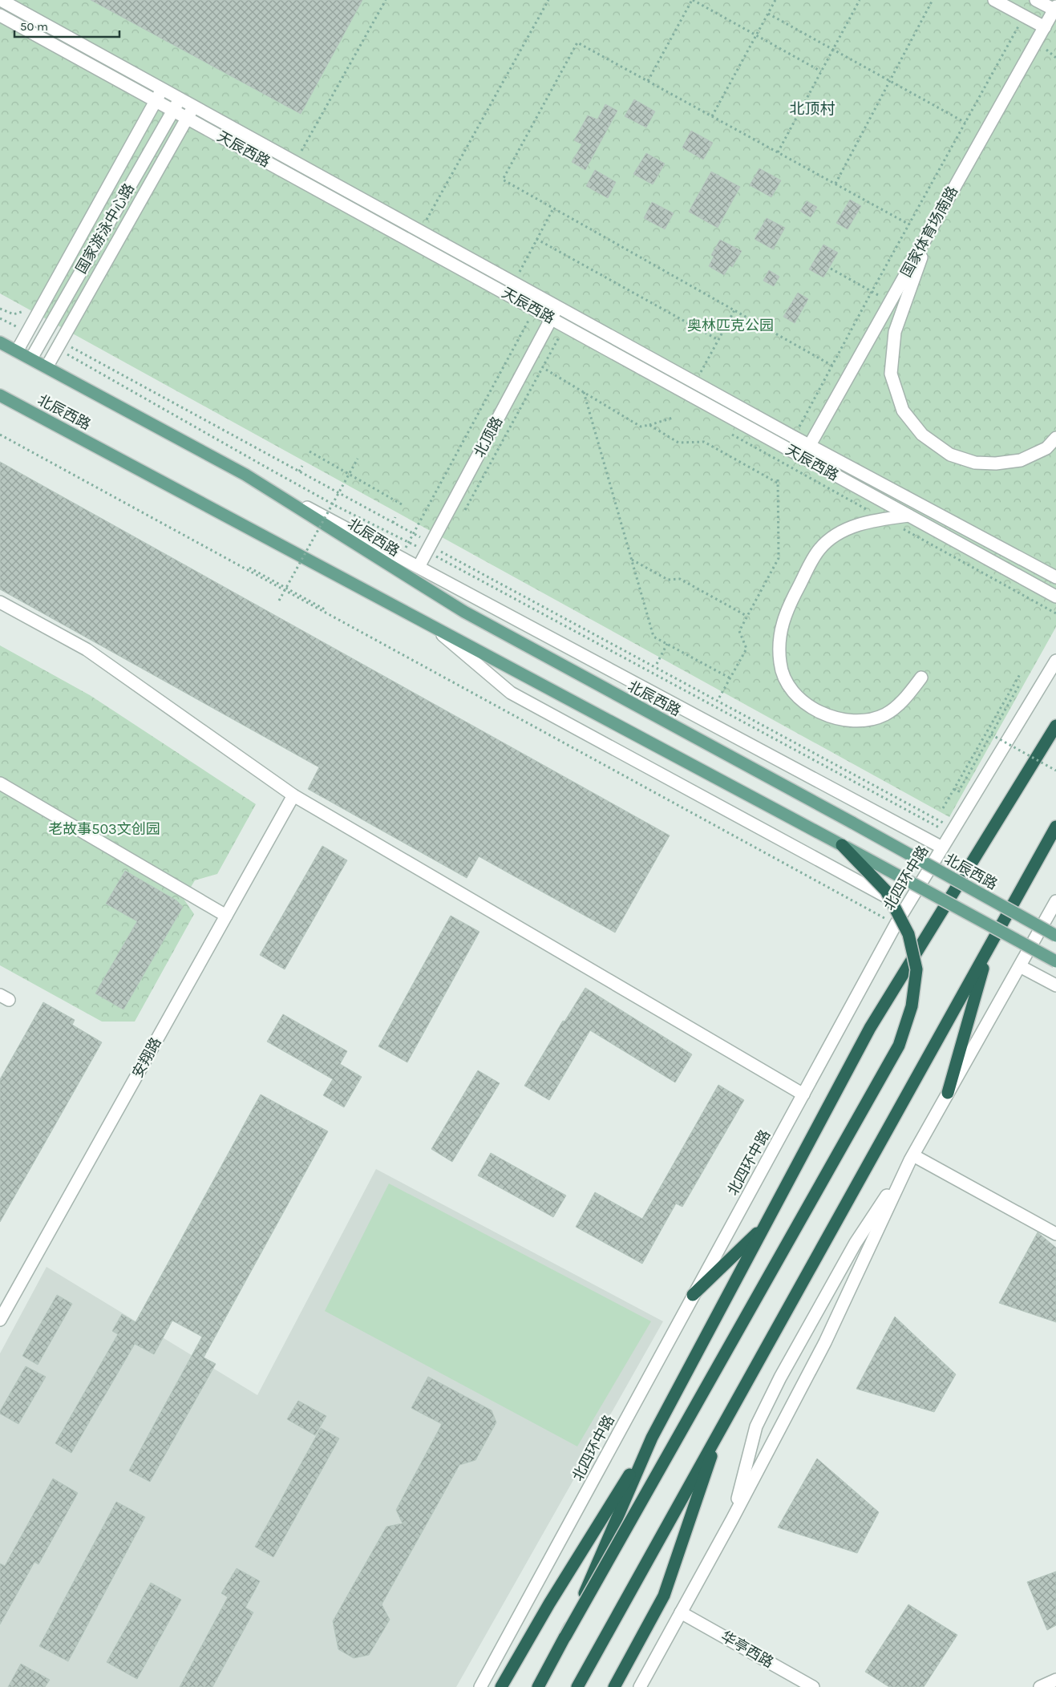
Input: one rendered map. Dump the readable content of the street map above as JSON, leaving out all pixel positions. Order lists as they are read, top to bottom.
{
  "streets": {
    "main road": ["北辰西路"],
    "street": [
      "天辰西路",
      "国家游泳中心路",
      "国家体育场南路",
      "北顶路",
      "北四环中路",
      "安翔路",
      "华亭西路"
    ]
  },
  "crossings": [
    ["天辰西路", "国家游泳中心路"],
    ["天辰西路", "国家体育场南路"],
    ["天辰西路", "北顶路"],
    ["国家游泳中心路", "北辰西路"],
    ["北辰西路", "北顶路"],
    ["北辰西路", "北四环中路"]
  ],
  "districts": ["北顶村"],
  "parks": ["奥林匹克公园", "老故事503文创园"],
  "scale_bar": "50 m"
}
